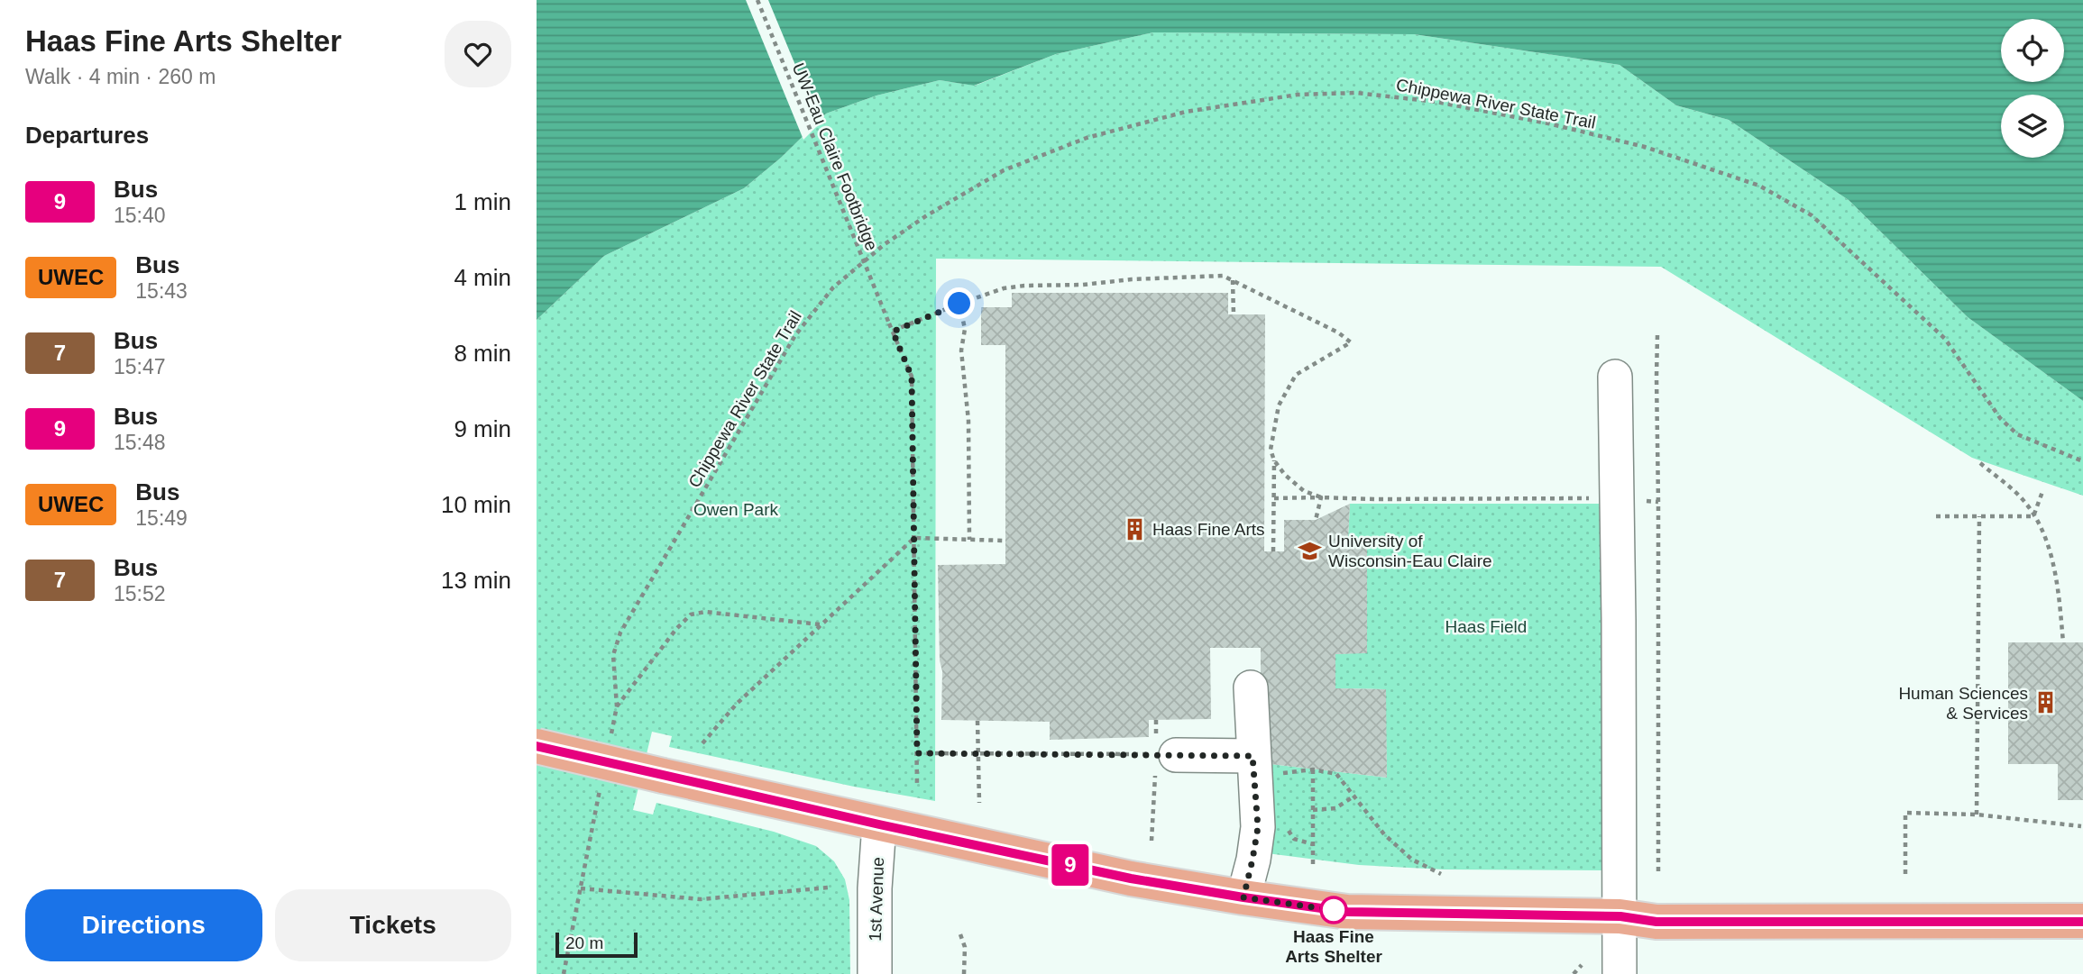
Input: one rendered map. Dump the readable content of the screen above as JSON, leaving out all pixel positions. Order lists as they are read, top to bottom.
{
  "streets": {
    "street": ["1st Avenue"],
    "path": ["Chippewa River State Trail", "UW-Eau Claire Footbridge"]
  },
  "parks": ["Owen Park", "Haas Field"],
  "places": {
    "building": ["Haas Fine Arts", "Human Sciences & Services"],
    "school or university": ["University of Wisconsin-Eau Claire"],
    "other": ["Haas Fine Arts Shelter"]
  },
  "lines": ["bus line 9"],
  "scale_bar": "20 m",
  "page": {
    "heading": [
      ["Haas Fine Arts Shelter", "Walk · 4 min · 260 m"],
      "Departures"
    ],
    "on_map": "9",
    "list": [
      {
        "mark": "9",
        "name": "Bus",
        "note": "15:40",
        "value": "1 min"
      },
      {
        "mark": "UWEC",
        "name": "Bus",
        "note": "15:43",
        "value": "4 min"
      },
      {
        "mark": "7",
        "name": "Bus",
        "note": "15:47",
        "value": "8 min"
      },
      {
        "mark": "9",
        "name": "Bus",
        "note": "15:48",
        "value": "9 min"
      },
      {
        "mark": "UWEC",
        "name": "Bus",
        "note": "15:49",
        "value": "10 min"
      },
      {
        "mark": "7",
        "name": "Bus",
        "note": "15:52",
        "value": "13 min"
      }
    ],
    "buttons": ["Directions", "Tickets"],
    "scale": "20 m"
  }
}
